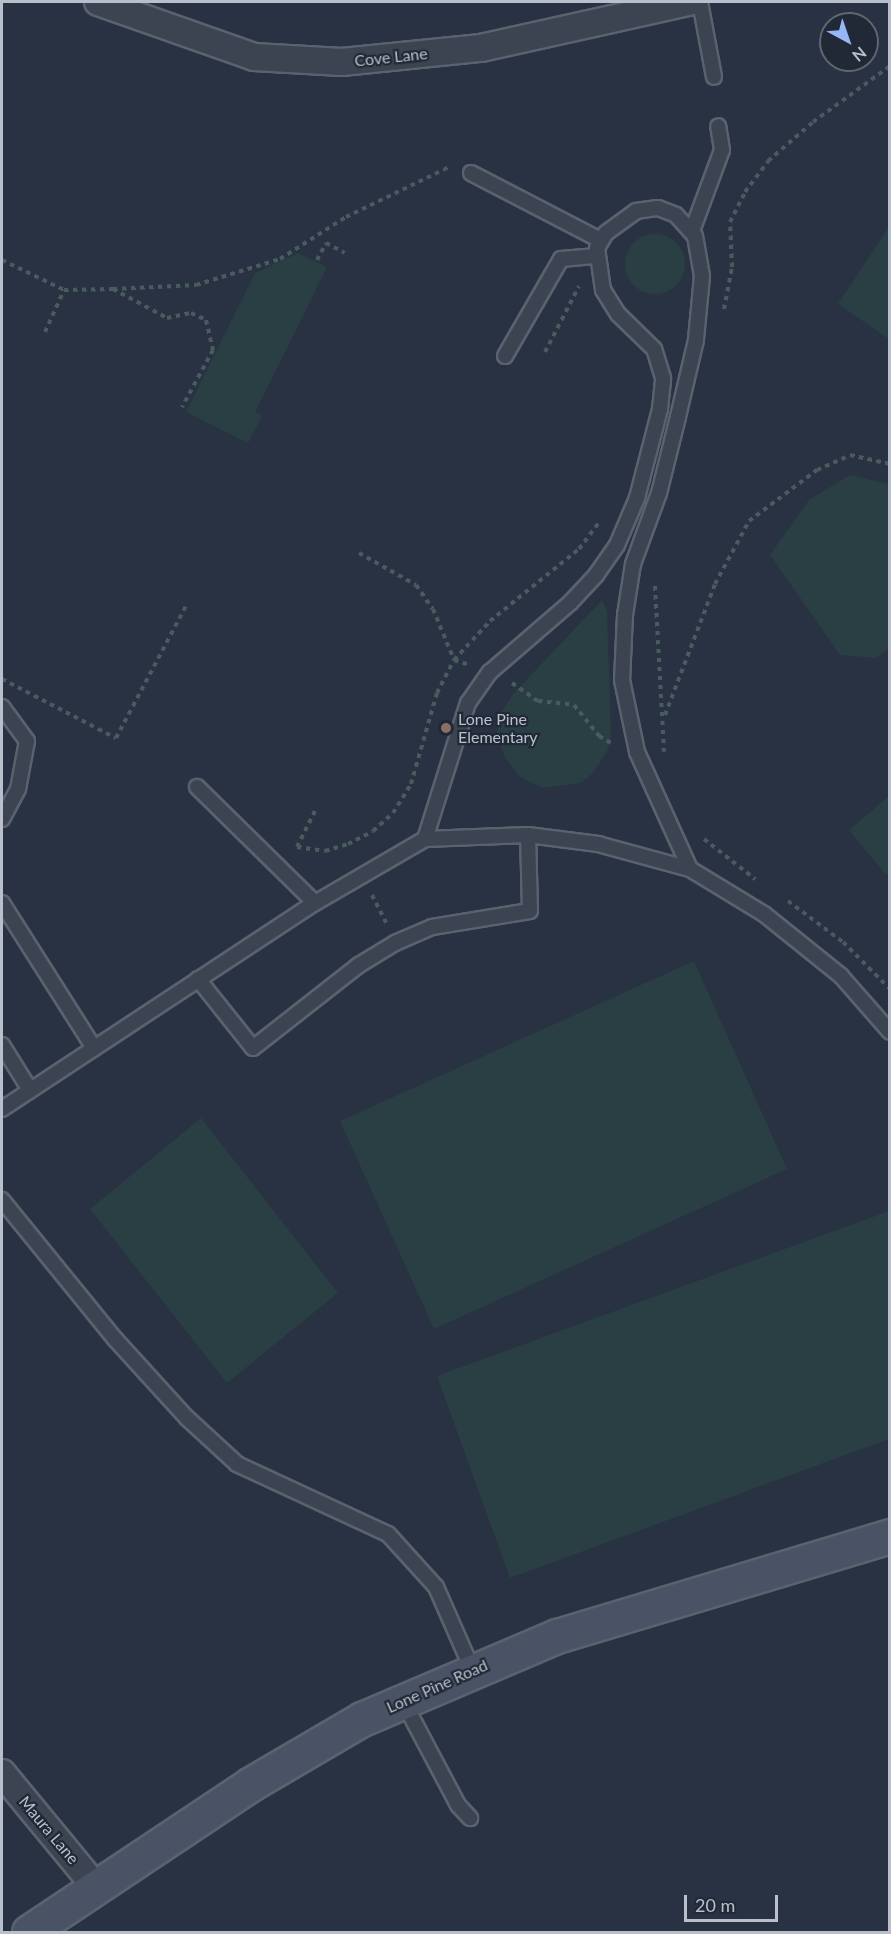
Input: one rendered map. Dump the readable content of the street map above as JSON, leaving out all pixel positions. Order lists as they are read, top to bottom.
{
  "streets": {
    "street": ["Cove Lane", "Lone Pine Road", "Maura Lane"]
  },
  "crossings": [
    ["Lone Pine Road", "Maura Lane"]
  ],
  "places": ["Lone Pine Elementary"],
  "scale_bar": "20 m",
  "north": "bottom right"
}
